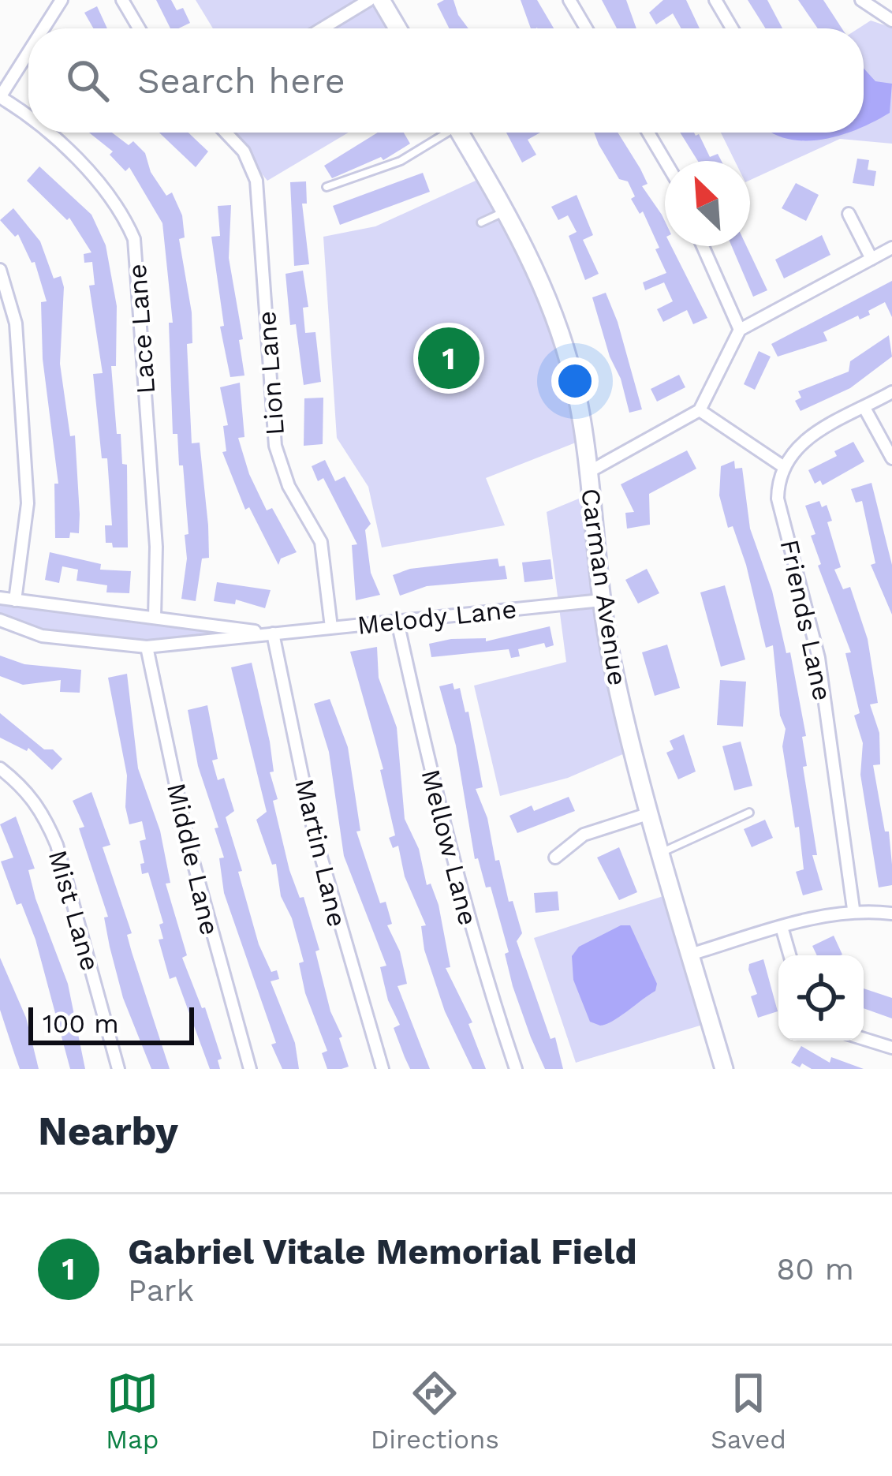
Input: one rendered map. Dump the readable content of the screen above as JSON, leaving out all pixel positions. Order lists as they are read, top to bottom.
{
  "streets": {
    "main road": ["Carman Avenue"],
    "street": [
      "Lace Lane",
      "Lion Lane",
      "Melody Lane",
      "Friends Lane",
      "Mellow Lane",
      "Martin Lane",
      "Middle Lane",
      "Mist Lane"
    ]
  },
  "crossings": [
    ["Lace Lane", "Melody Lane"],
    ["Lion Lane", "Melody Lane"],
    ["Carman Avenue", "Melody Lane"],
    ["Melody Lane", "Mellow Lane"],
    ["Melody Lane", "Martin Lane"],
    ["Melody Lane", "Middle Lane"]
  ],
  "scale_bar": "100 m",
  "north": "top left",
  "page": {
    "search": "Search here",
    "pins": "1",
    "scale": "100 m",
    "heading": "Nearby",
    "list": [
      {
        "mark": "1",
        "name": "Gabriel Vitale Memorial Field",
        "note": "Park",
        "value": "80 m"
      }
    ],
    "nav": ["Map", "Directions", "Saved"]
  }
}
